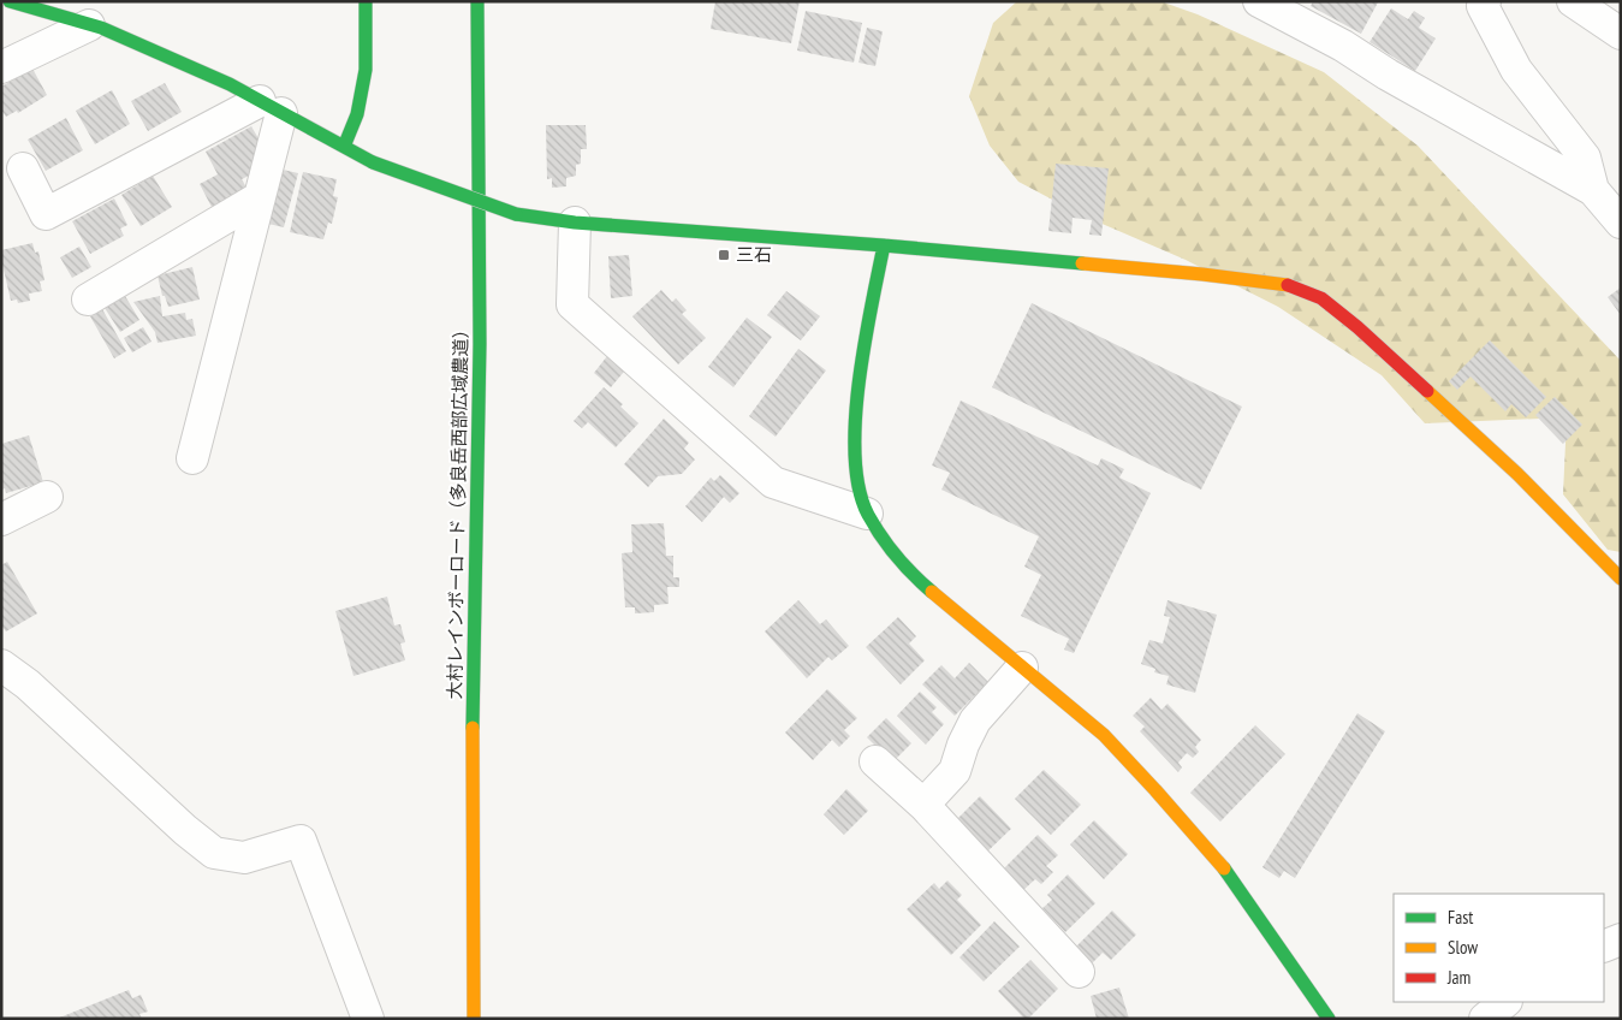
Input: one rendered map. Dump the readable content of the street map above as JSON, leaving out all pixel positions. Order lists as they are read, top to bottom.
{
  "streets": {
    "street": ["大村レインボーロード（多良岳西部広域農道）"]
  },
  "places": {
    "transit": ["三石"]
  },
  "legend": ["Fast", "Slow", "Jam"]
}
